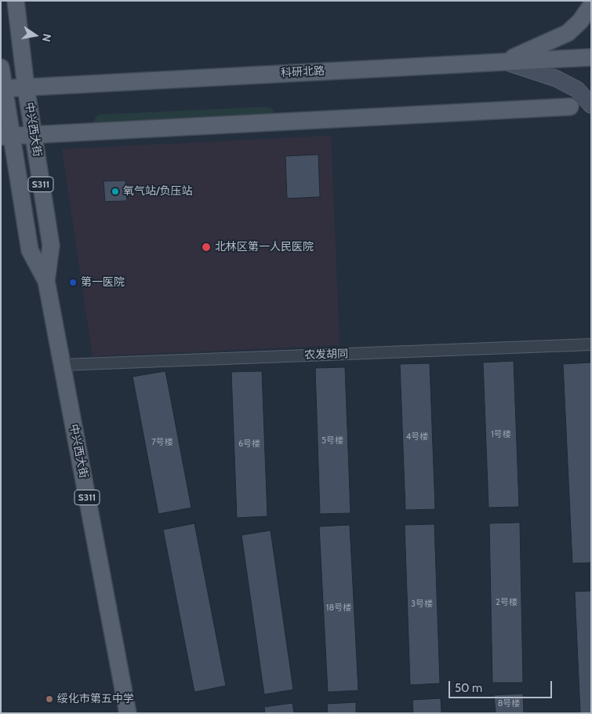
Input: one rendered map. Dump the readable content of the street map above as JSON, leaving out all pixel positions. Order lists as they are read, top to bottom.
{
  "streets": {
    "main road": ["科研北路", "中兴西大街", "S311"],
    "street": ["农发胡同"]
  },
  "crossings": [
    ["科研北路", "中兴西大街"],
    ["中兴西大街", "农发胡同"]
  ],
  "places": [
    "氧气站/负压站",
    "北林区第一人民医院",
    "第一医院",
    "绥化市第五中学"
  ],
  "house_numbers": [
    "1号楼",
    "4号楼",
    "5号楼",
    "7号楼",
    "6号楼",
    "2号楼",
    "3号楼",
    "18号楼",
    "8号楼"
  ],
  "scale_bar": "50 m",
  "north": "right"
}
